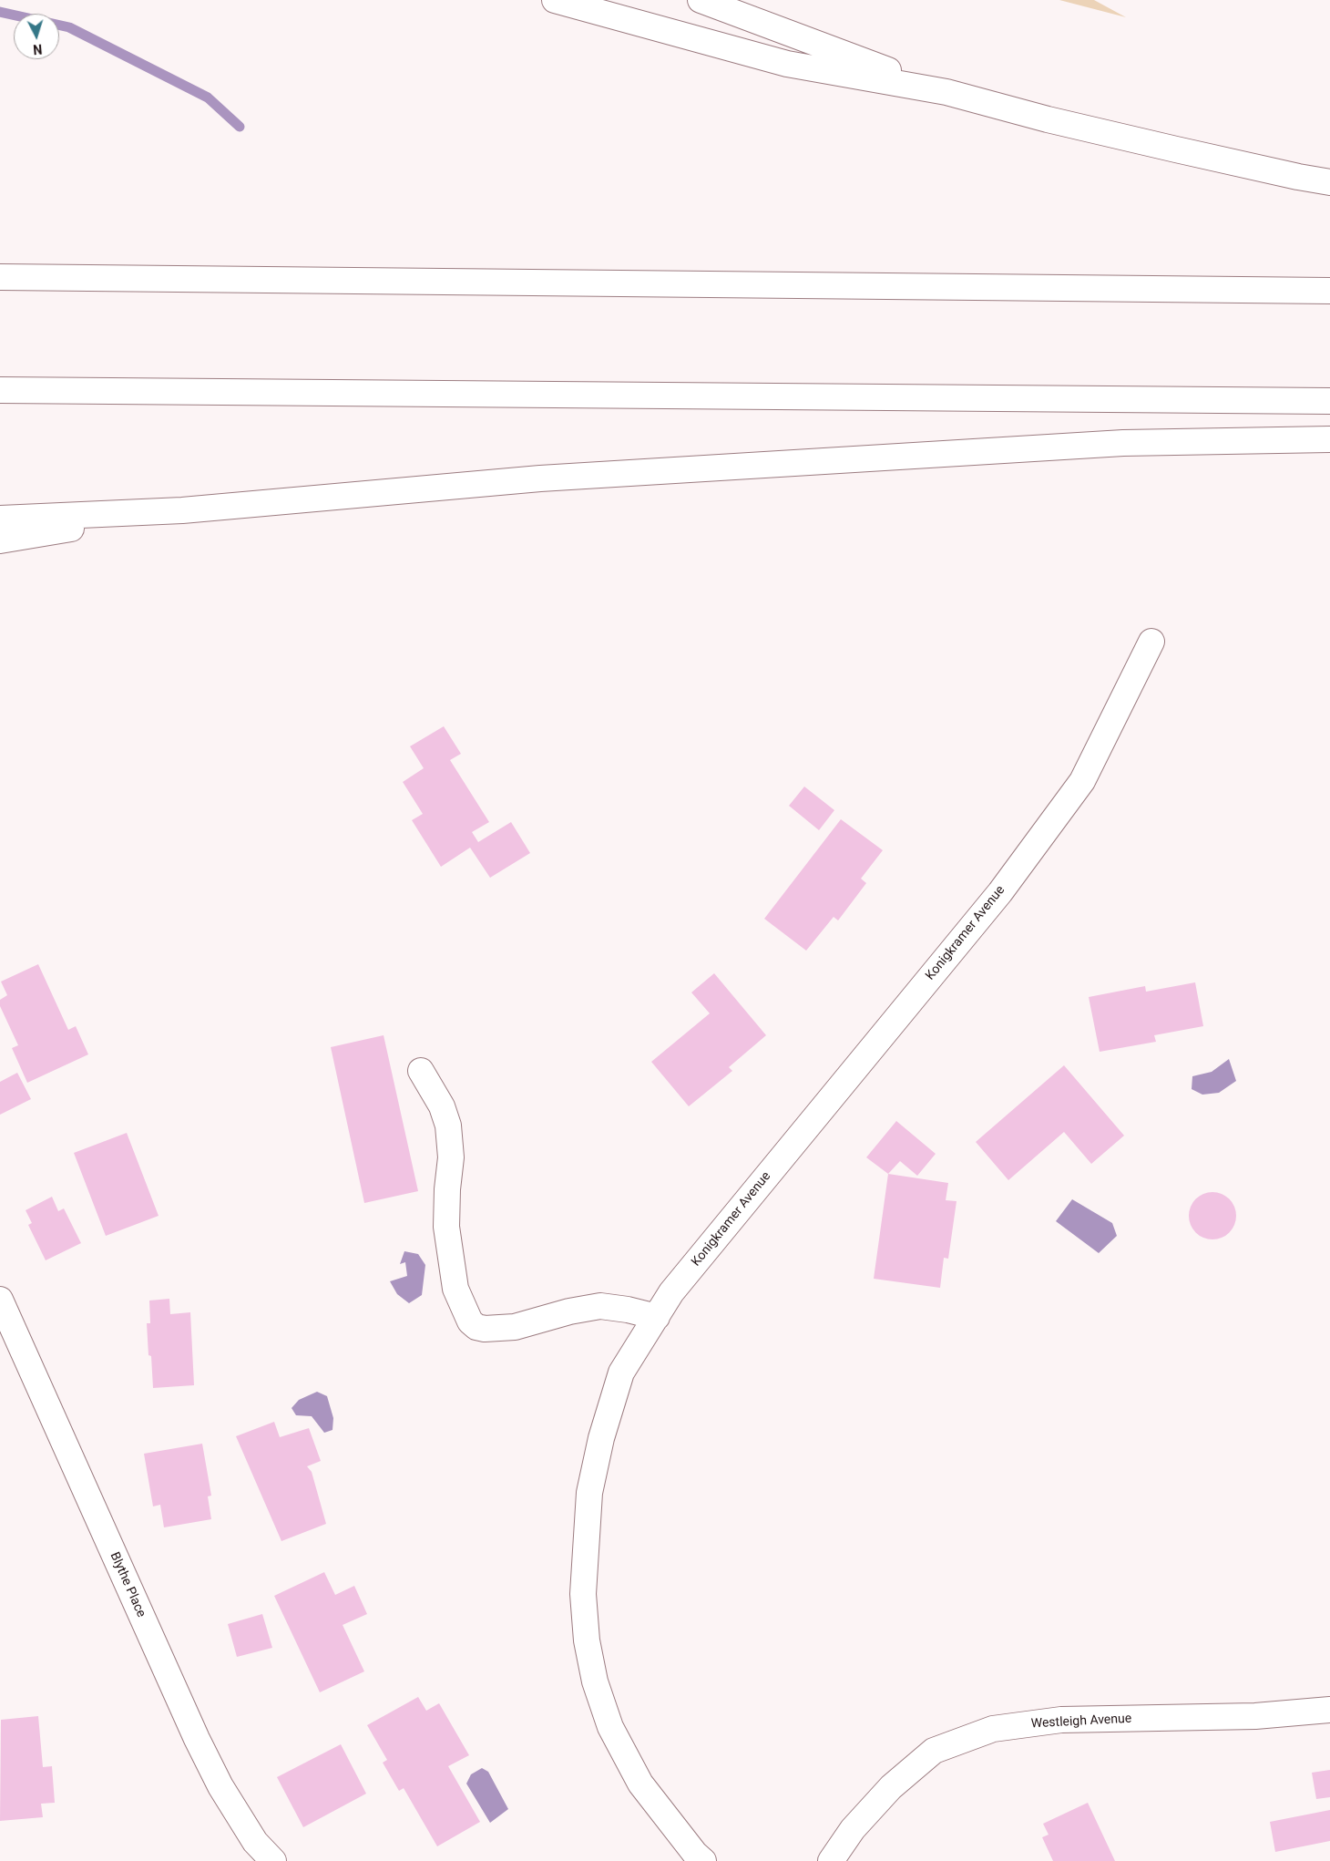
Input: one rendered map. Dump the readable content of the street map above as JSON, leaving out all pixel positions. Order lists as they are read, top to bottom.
{
  "streets": {
    "main road": ["Konigkramer Avenue", "Blythe Place", "Westleigh Avenue"]
  },
  "north": "bottom"
}
